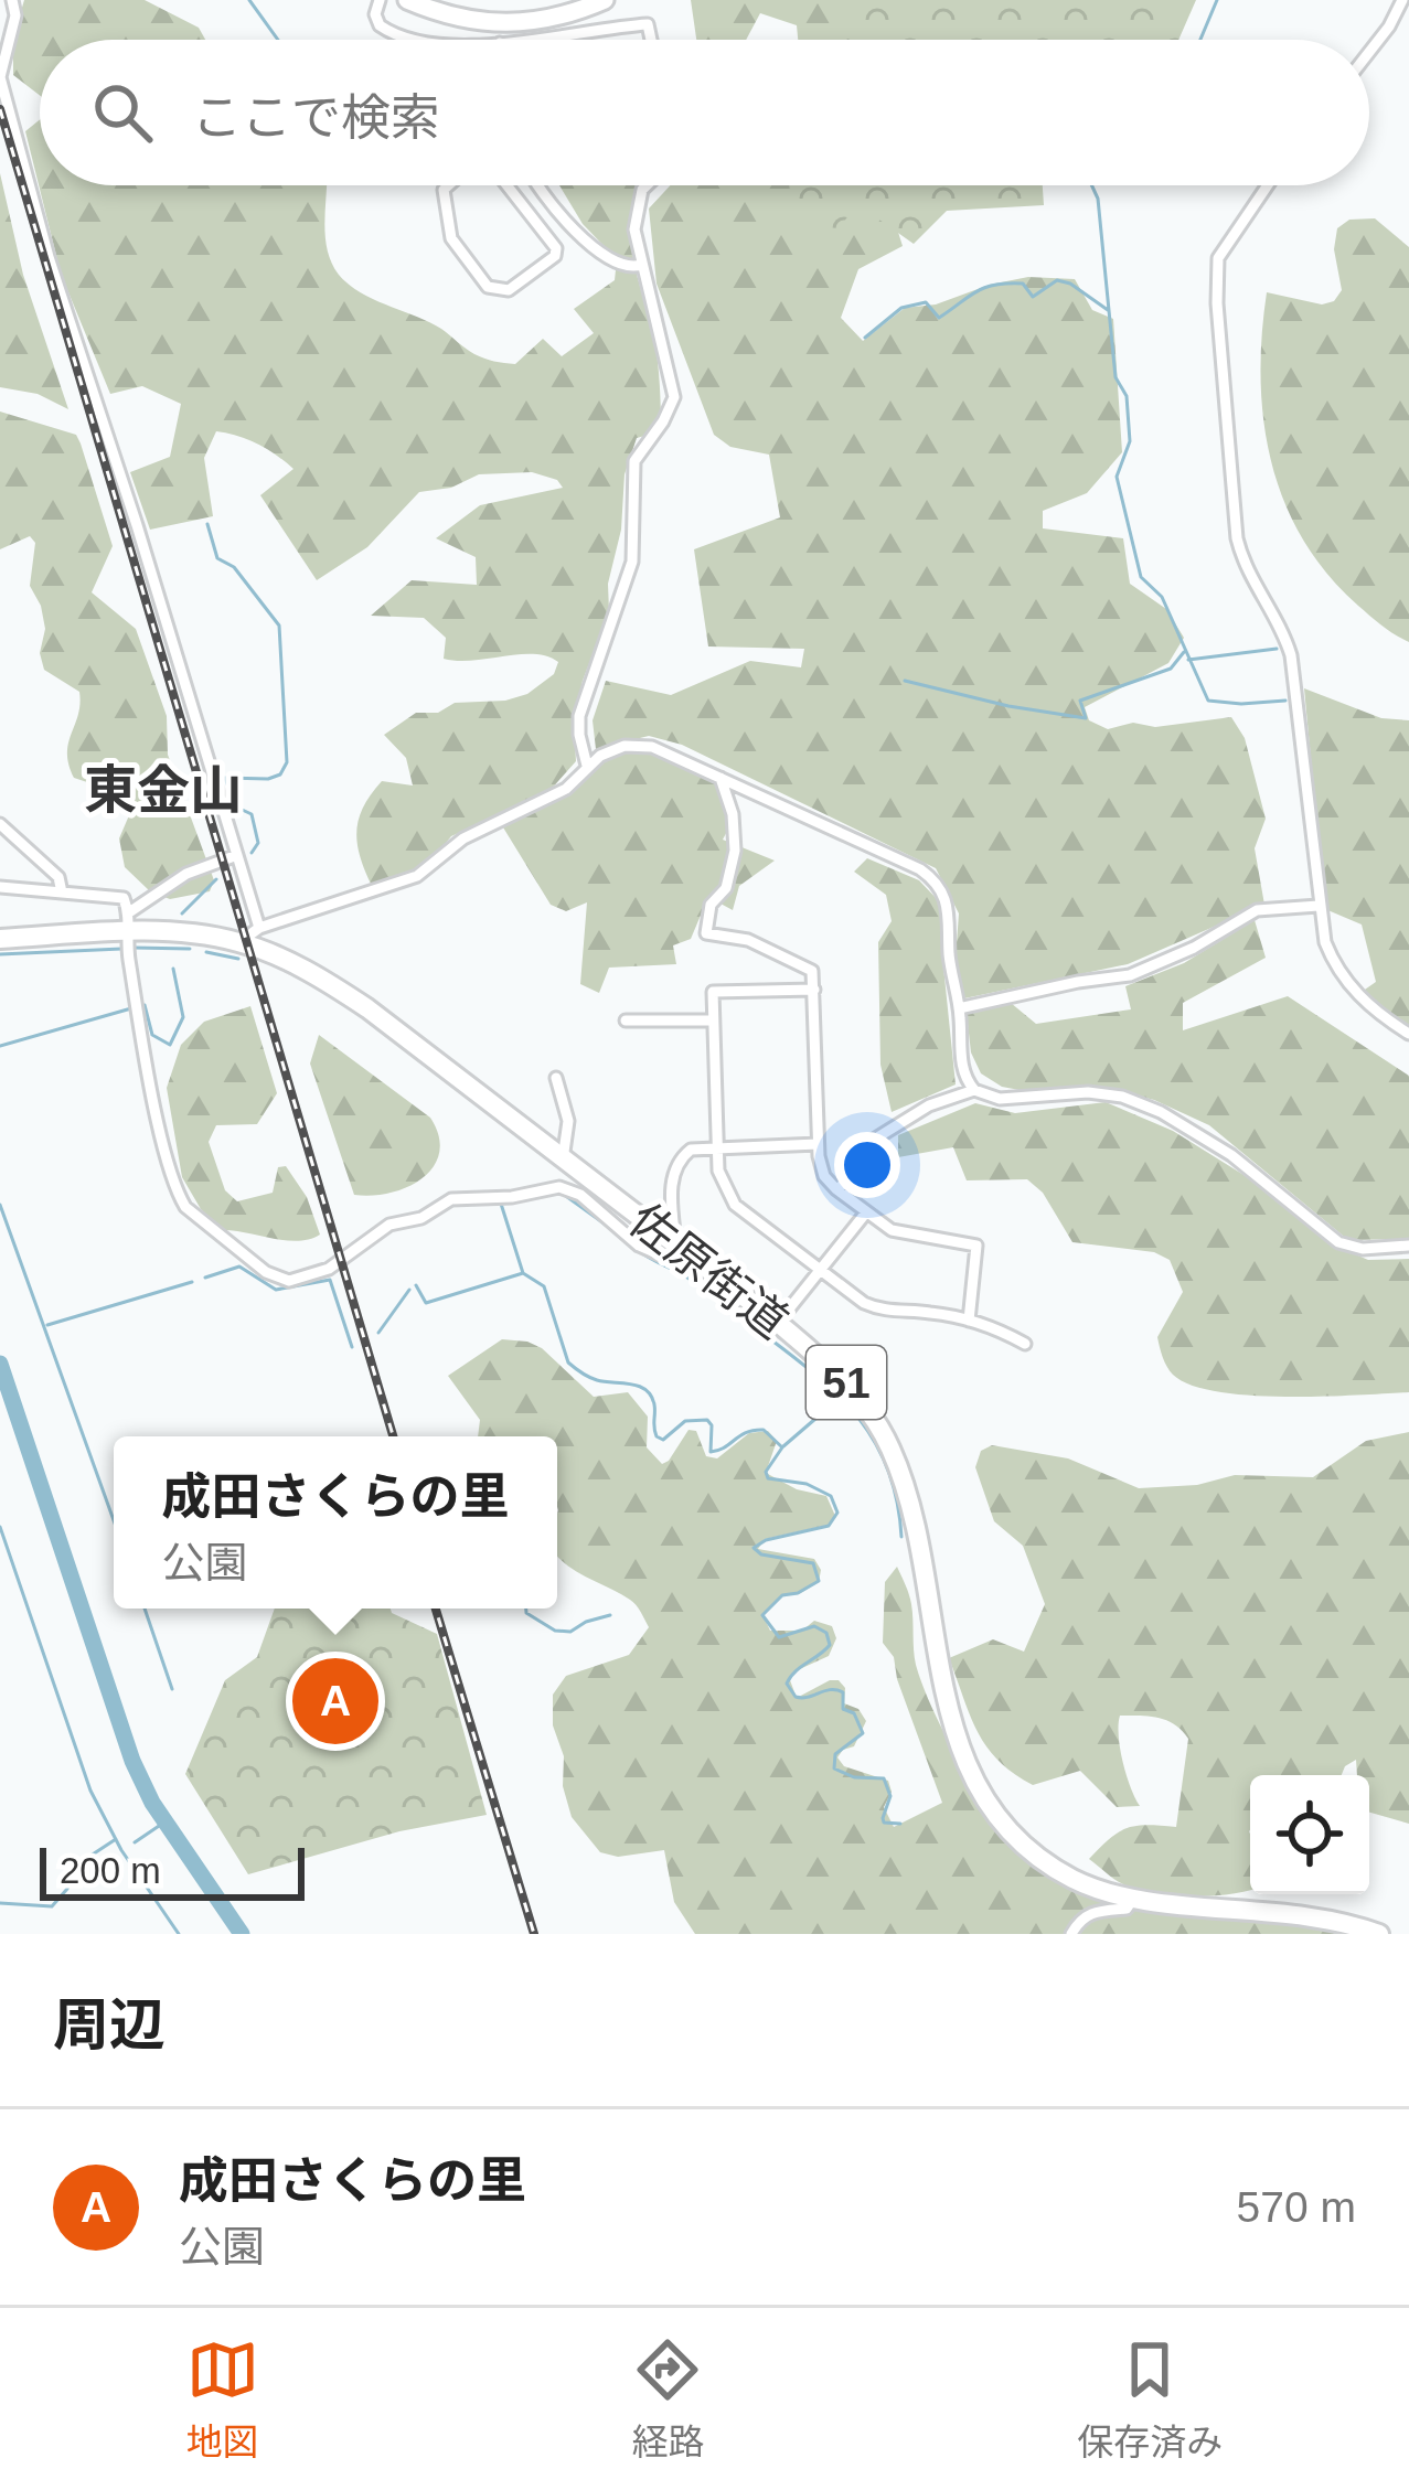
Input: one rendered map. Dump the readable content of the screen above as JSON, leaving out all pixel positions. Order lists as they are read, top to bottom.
{
  "streets": {
    "highway": ["佐原街道", "51"]
  },
  "districts": ["東金山"],
  "scale_bar": "200 m",
  "page": {
    "search": "ここで検索",
    "popup": ["成田さくらの里", "公園"],
    "pins": "A",
    "scale": "200 m",
    "heading": "周辺",
    "list": [
      {
        "mark": "A",
        "name": "成田さくらの里",
        "note": "公園",
        "value": "570 m"
      }
    ],
    "nav": ["地図", "経路", "保存済み"]
  }
}
